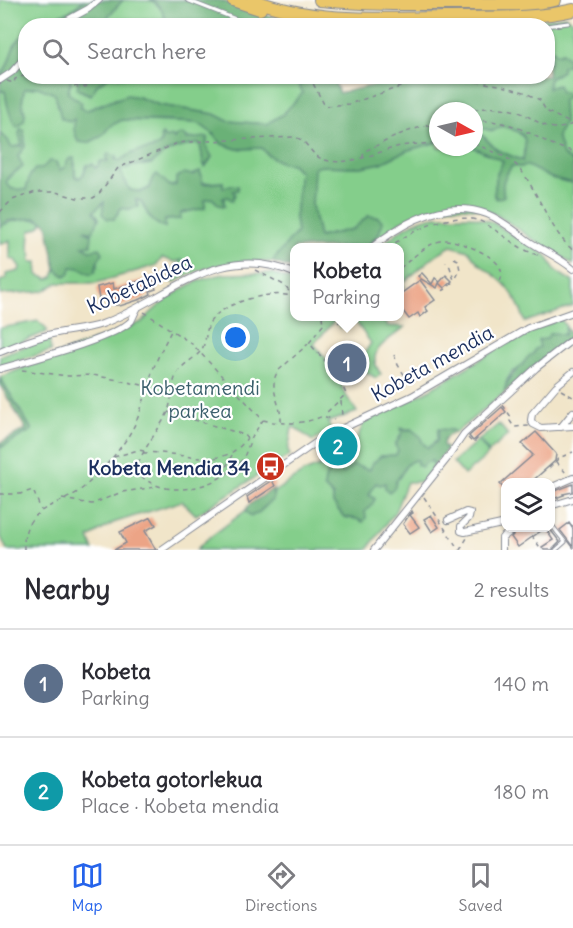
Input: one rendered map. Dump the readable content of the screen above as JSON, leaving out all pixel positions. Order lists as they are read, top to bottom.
{
  "streets": {
    "street": ["Kobetabidea", "Kobeta mendia"]
  },
  "parks": ["Kobetamendi parkea"],
  "places": {
    "bus stop": ["Kobeta Mendia 34"]
  },
  "north": "right",
  "page": {
    "search": "Search here",
    "popup": ["Kobeta", "Parking"],
    "pins": ["1", "2"],
    "heading": ["Nearby", "2 results"],
    "list": [
      {
        "mark": "1",
        "name": "Kobeta",
        "note": "Parking",
        "value": "140 m"
      },
      {
        "mark": "2",
        "name": "Kobeta gotorlekua",
        "note": "Place · Kobeta mendia",
        "value": "180 m"
      }
    ],
    "nav": ["Map", "Directions", "Saved"]
  }
}
